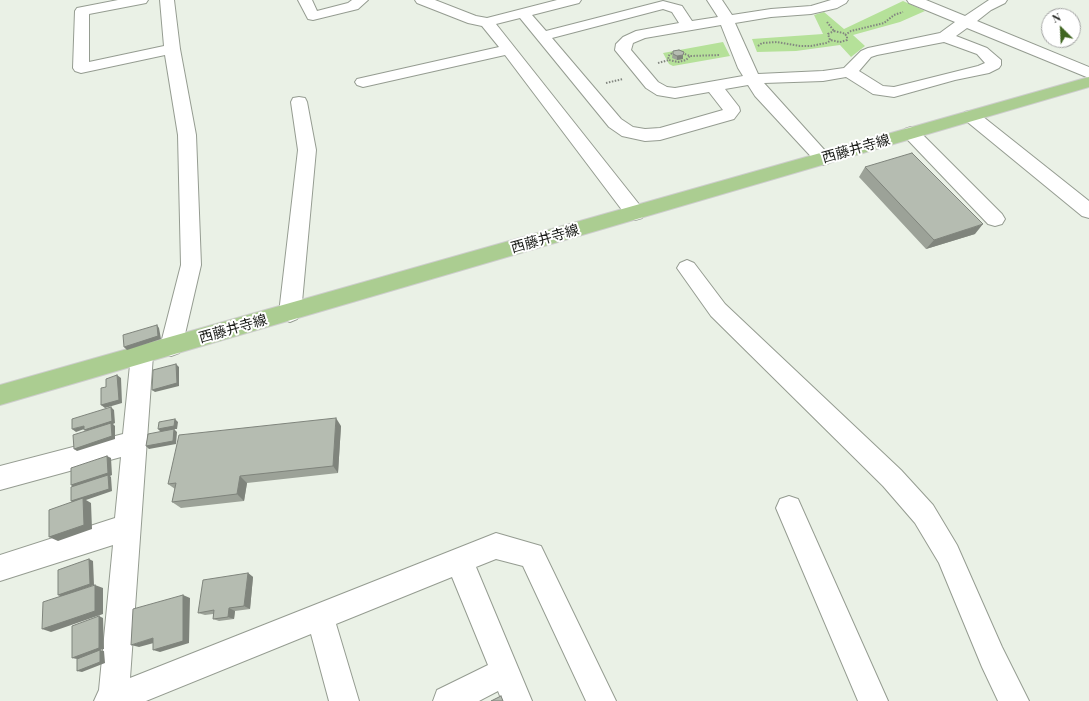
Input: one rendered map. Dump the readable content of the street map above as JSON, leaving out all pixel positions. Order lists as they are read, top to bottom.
{
  "streets": {
    "main road": ["西藤井寺線"]
  },
  "north": "top left"
}
